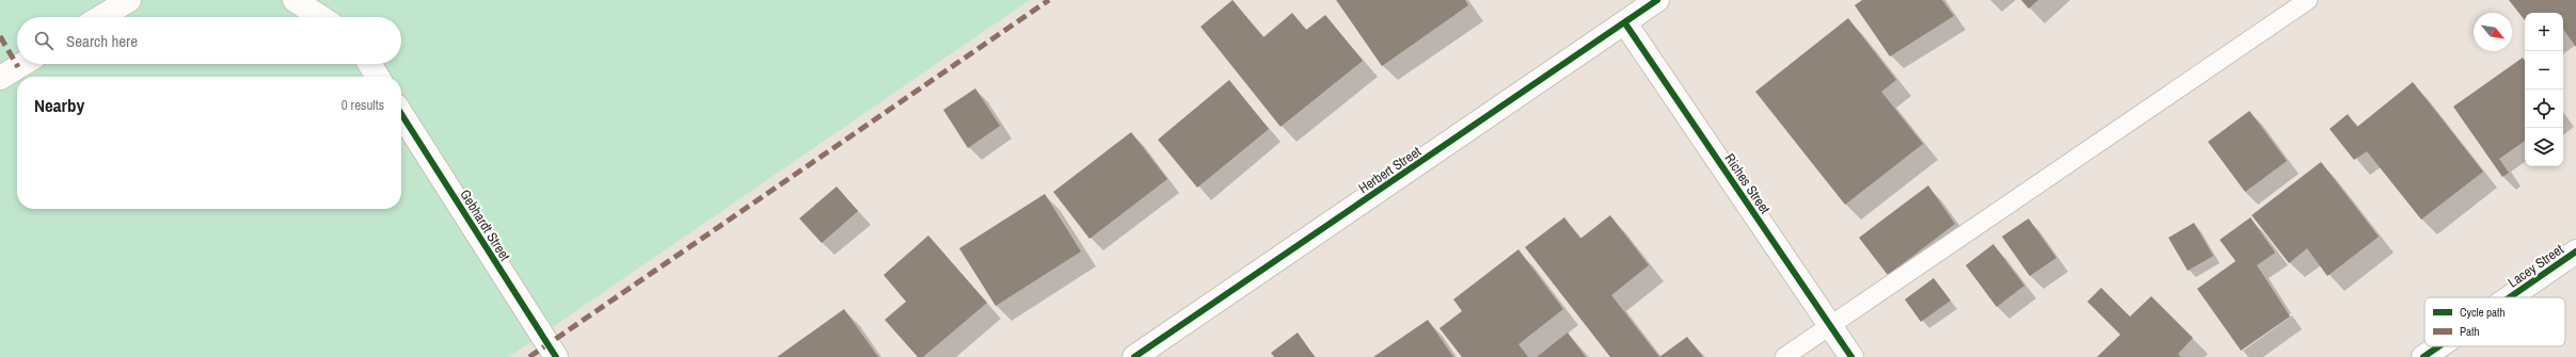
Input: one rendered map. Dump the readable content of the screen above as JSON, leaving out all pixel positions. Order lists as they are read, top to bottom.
{
  "streets": {
    "street": [
      "Herbert Street",
      "Riches Street",
      "Gebhardt Street",
      "Lacey Street"
    ]
  },
  "crossings": [
    ["Herbert Street", "Riches Street"]
  ],
  "legend": ["Cycle path", "Path"],
  "north": "bottom right",
  "page": {
    "map_buttons": ["+", "−"],
    "search": "Search here",
    "heading": ["Nearby", "0 results"]
  }
}
